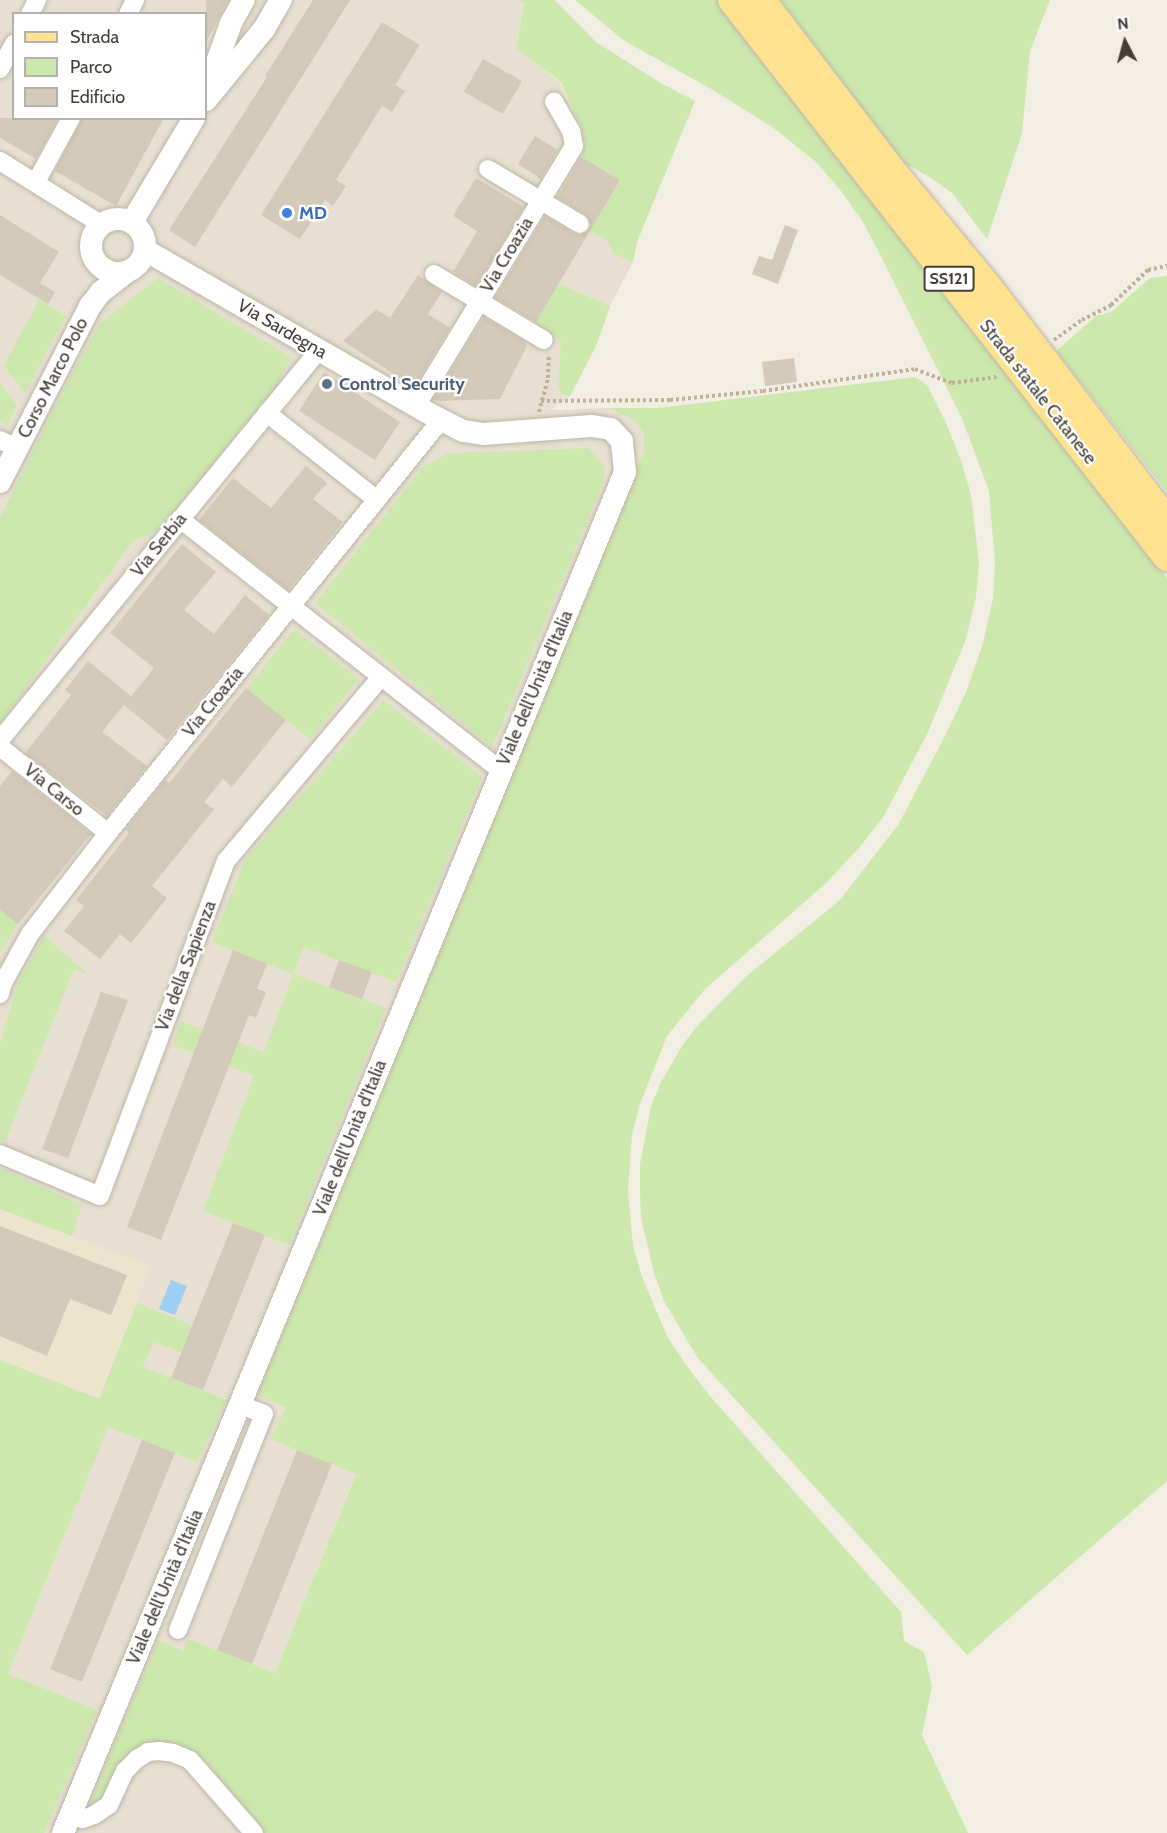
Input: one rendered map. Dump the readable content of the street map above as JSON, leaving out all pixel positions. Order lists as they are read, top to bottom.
{
  "streets": {
    "main road": ["SS121", "Strada statale Catanese"],
    "street": [
      "Via Croazia",
      "Via Sardegna",
      "Corso Marco Polo",
      "Via Serbia",
      "Viale dell'Unità d'Italia",
      "Via Carso",
      "Via della Sapienza"
    ]
  },
  "crossings": [
    ["Via Croazia", "Via Sardegna"],
    ["Via Croazia", "Via Carso"],
    ["Via Sardegna", "Via Serbia"],
    ["Via Sardegna", "Viale dell'Unità d'Italia"]
  ],
  "places": ["MD", "Control Security"],
  "legend": ["Strada", "Parco", "Edificio"],
  "north": "top"
}
